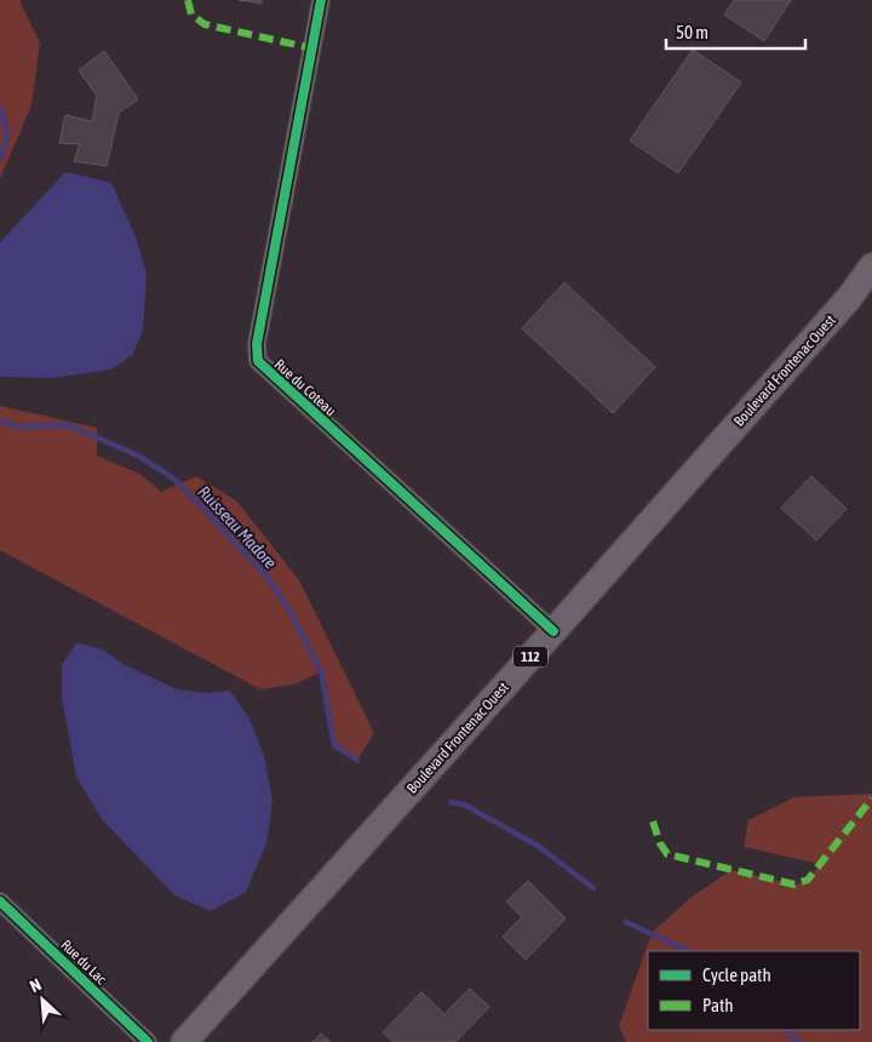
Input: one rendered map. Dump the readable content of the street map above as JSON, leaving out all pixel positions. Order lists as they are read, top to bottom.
{
  "streets": {
    "main road": ["Boulevard Frontenac Ouest", "112"],
    "street": ["Rue du Coteau", "Rue du Lac"]
  },
  "crossings": [
    ["Boulevard Frontenac Ouest", "Rue du Coteau"]
  ],
  "water": ["Ruisseau Madore"],
  "legend": ["Cycle path", "Path"],
  "scale_bar": "50 m",
  "north": "top left"
}
